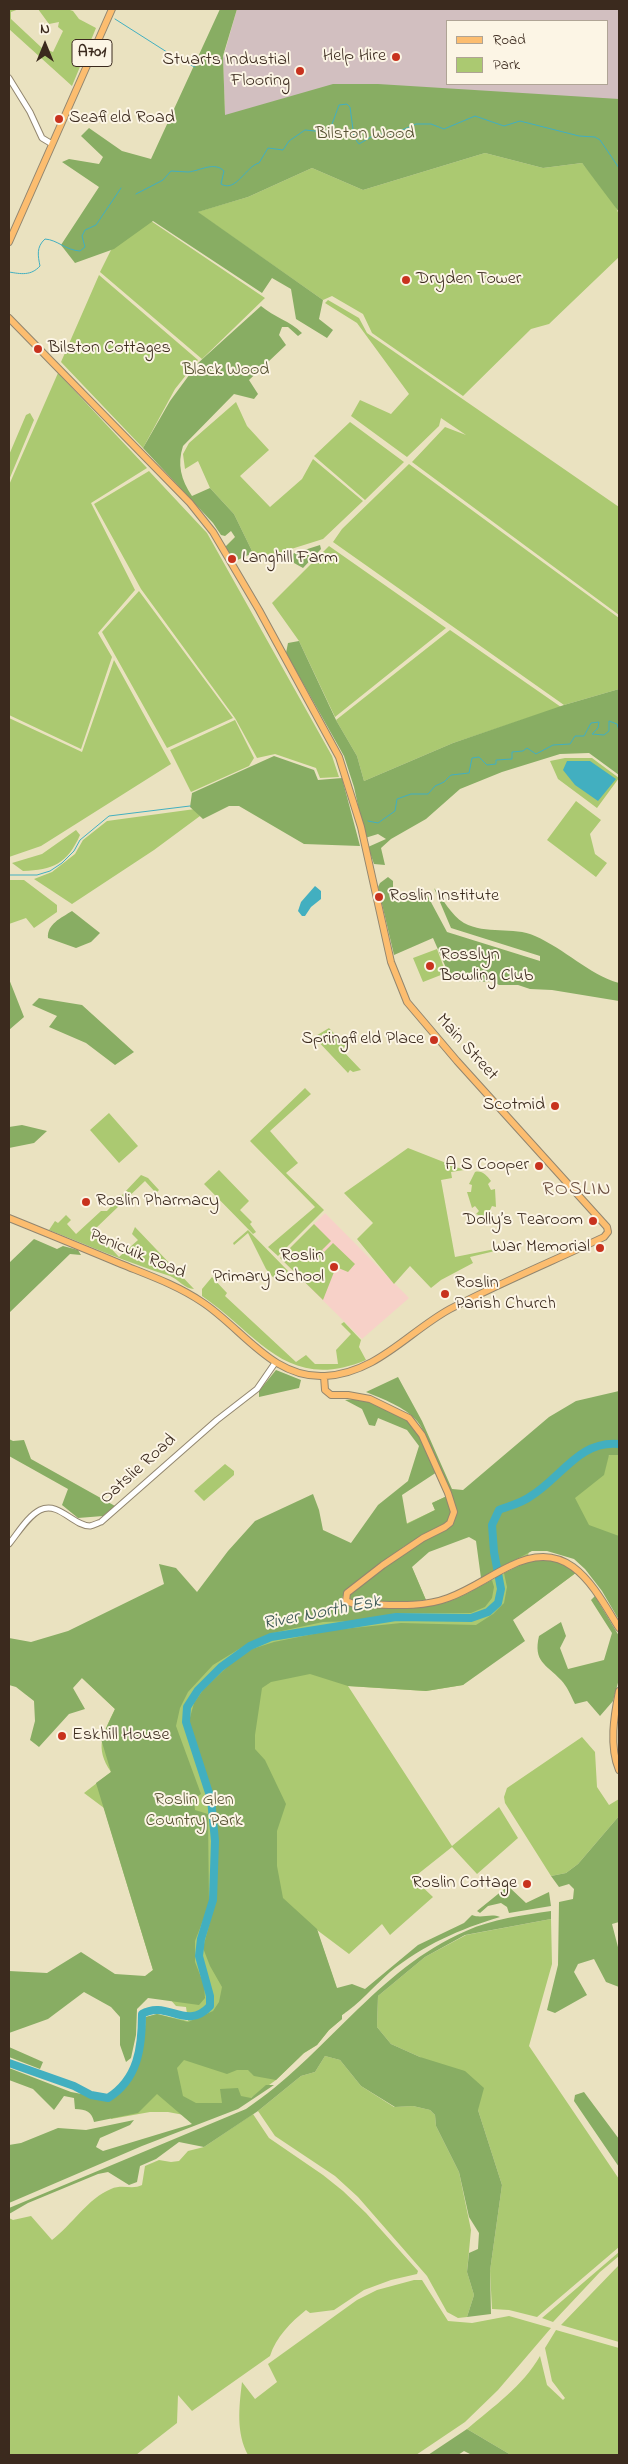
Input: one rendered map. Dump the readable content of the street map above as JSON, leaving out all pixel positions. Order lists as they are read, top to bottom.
{
  "streets": {
    "main road": ["A701", "Main Street", "Penicuik Road"],
    "street": ["Oatslie Road"]
  },
  "crossings": [
    ["Main Street", "Penicuik Road"],
    ["Penicuik Road", "Oatslie Road"]
  ],
  "districts": ["ROSLIN"],
  "water": ["River North Esk"],
  "parks": ["Bilston Wood", "Black Wood", "Roslin Glen Country Park"],
  "places": [
    "Help Hire",
    "Stuarts Industial Flooring",
    "Seafield Road",
    "Dryden Tower",
    "Bilston Cottages",
    "Langhill Farm",
    "Roslin Institute",
    "Rosslyn Bowling Club",
    "Springfield Place",
    "Scotmid",
    "A S Cooper",
    "Roslin Pharmacy",
    "Dolly’s Tearoom",
    "War Memorial",
    "Roslin Primary School",
    "Roslin Parish Church",
    "Eskhill House",
    "Roslin Cottage"
  ],
  "legend": ["Road", "Park"],
  "north": "top"
}
